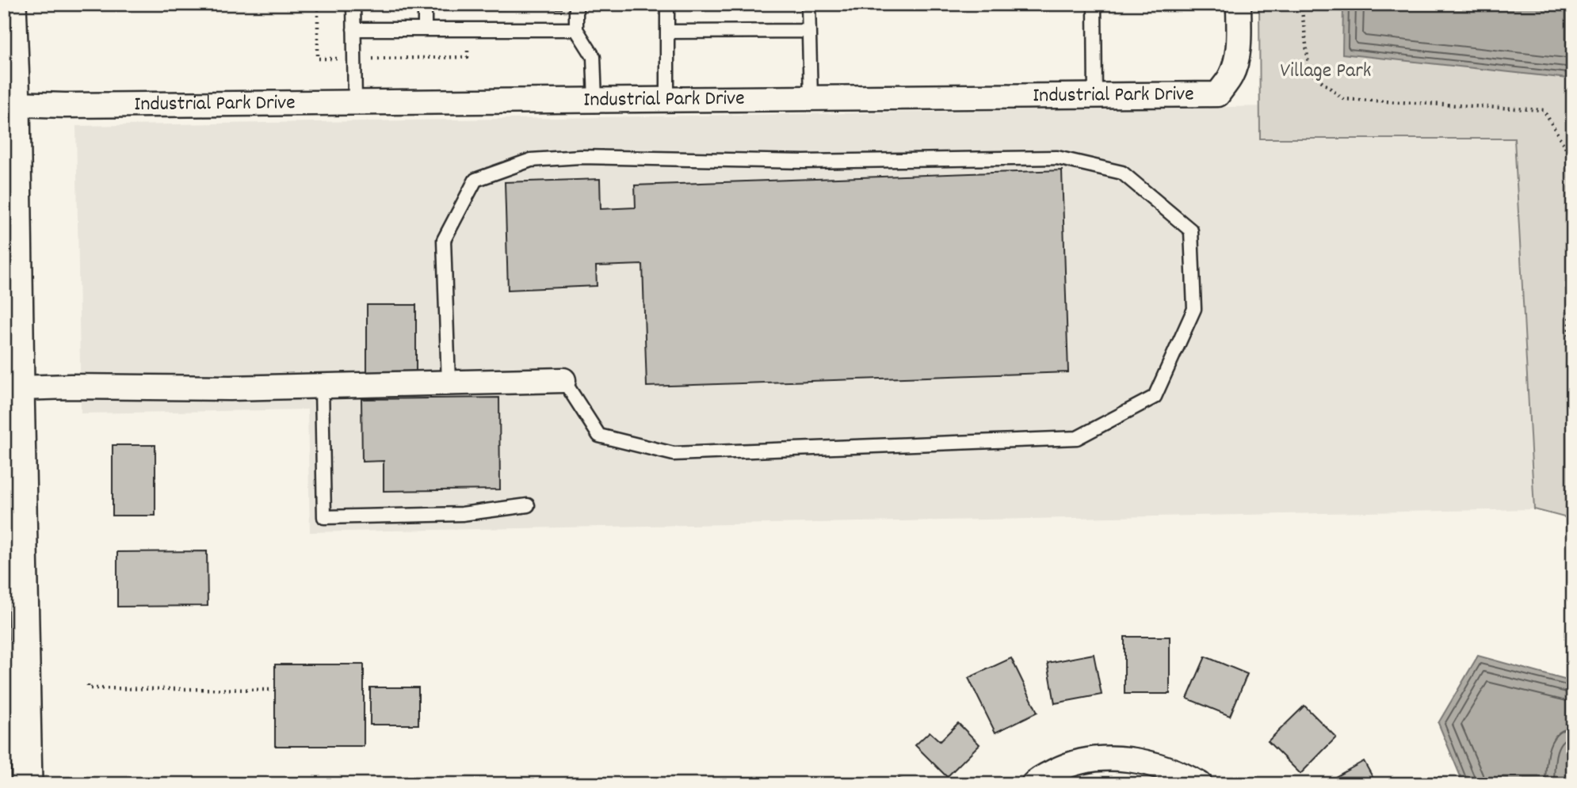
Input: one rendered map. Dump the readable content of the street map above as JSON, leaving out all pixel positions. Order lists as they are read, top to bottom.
{
  "streets": {
    "street": ["Industrial Park Drive"]
  },
  "parks": ["Village Park"]
}
